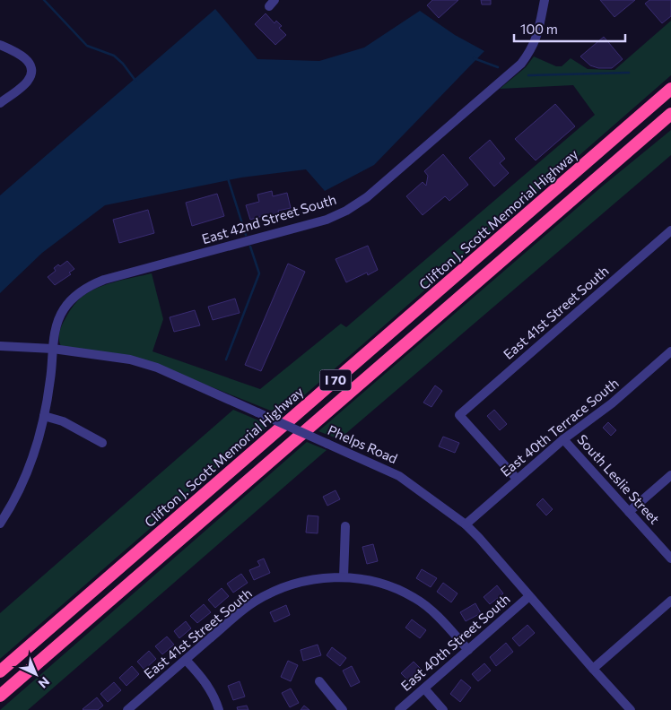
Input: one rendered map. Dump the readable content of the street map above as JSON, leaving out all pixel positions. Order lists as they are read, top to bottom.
{
  "streets": {
    "highway": ["Clifton J. Scott Memorial Highway", "I 70"],
    "street": [
      "East 42nd Street South",
      "East 41st Street South",
      "East 40th Terrace South",
      "Phelps Road",
      "South Leslie Street",
      "East 40th Street South"
    ]
  },
  "crossings": [
    ["East 42nd Street South", "Phelps Road"],
    ["East 41st Street South", "East 40th Terrace South"],
    ["East 41st Street South", "East 40th Street South"],
    ["East 40th Terrace South", "Phelps Road"],
    ["East 40th Terrace South", "South Leslie Street"],
    ["Phelps Road", "East 40th Street South"]
  ],
  "scale_bar": "100 m",
  "north": "bottom right"
}
